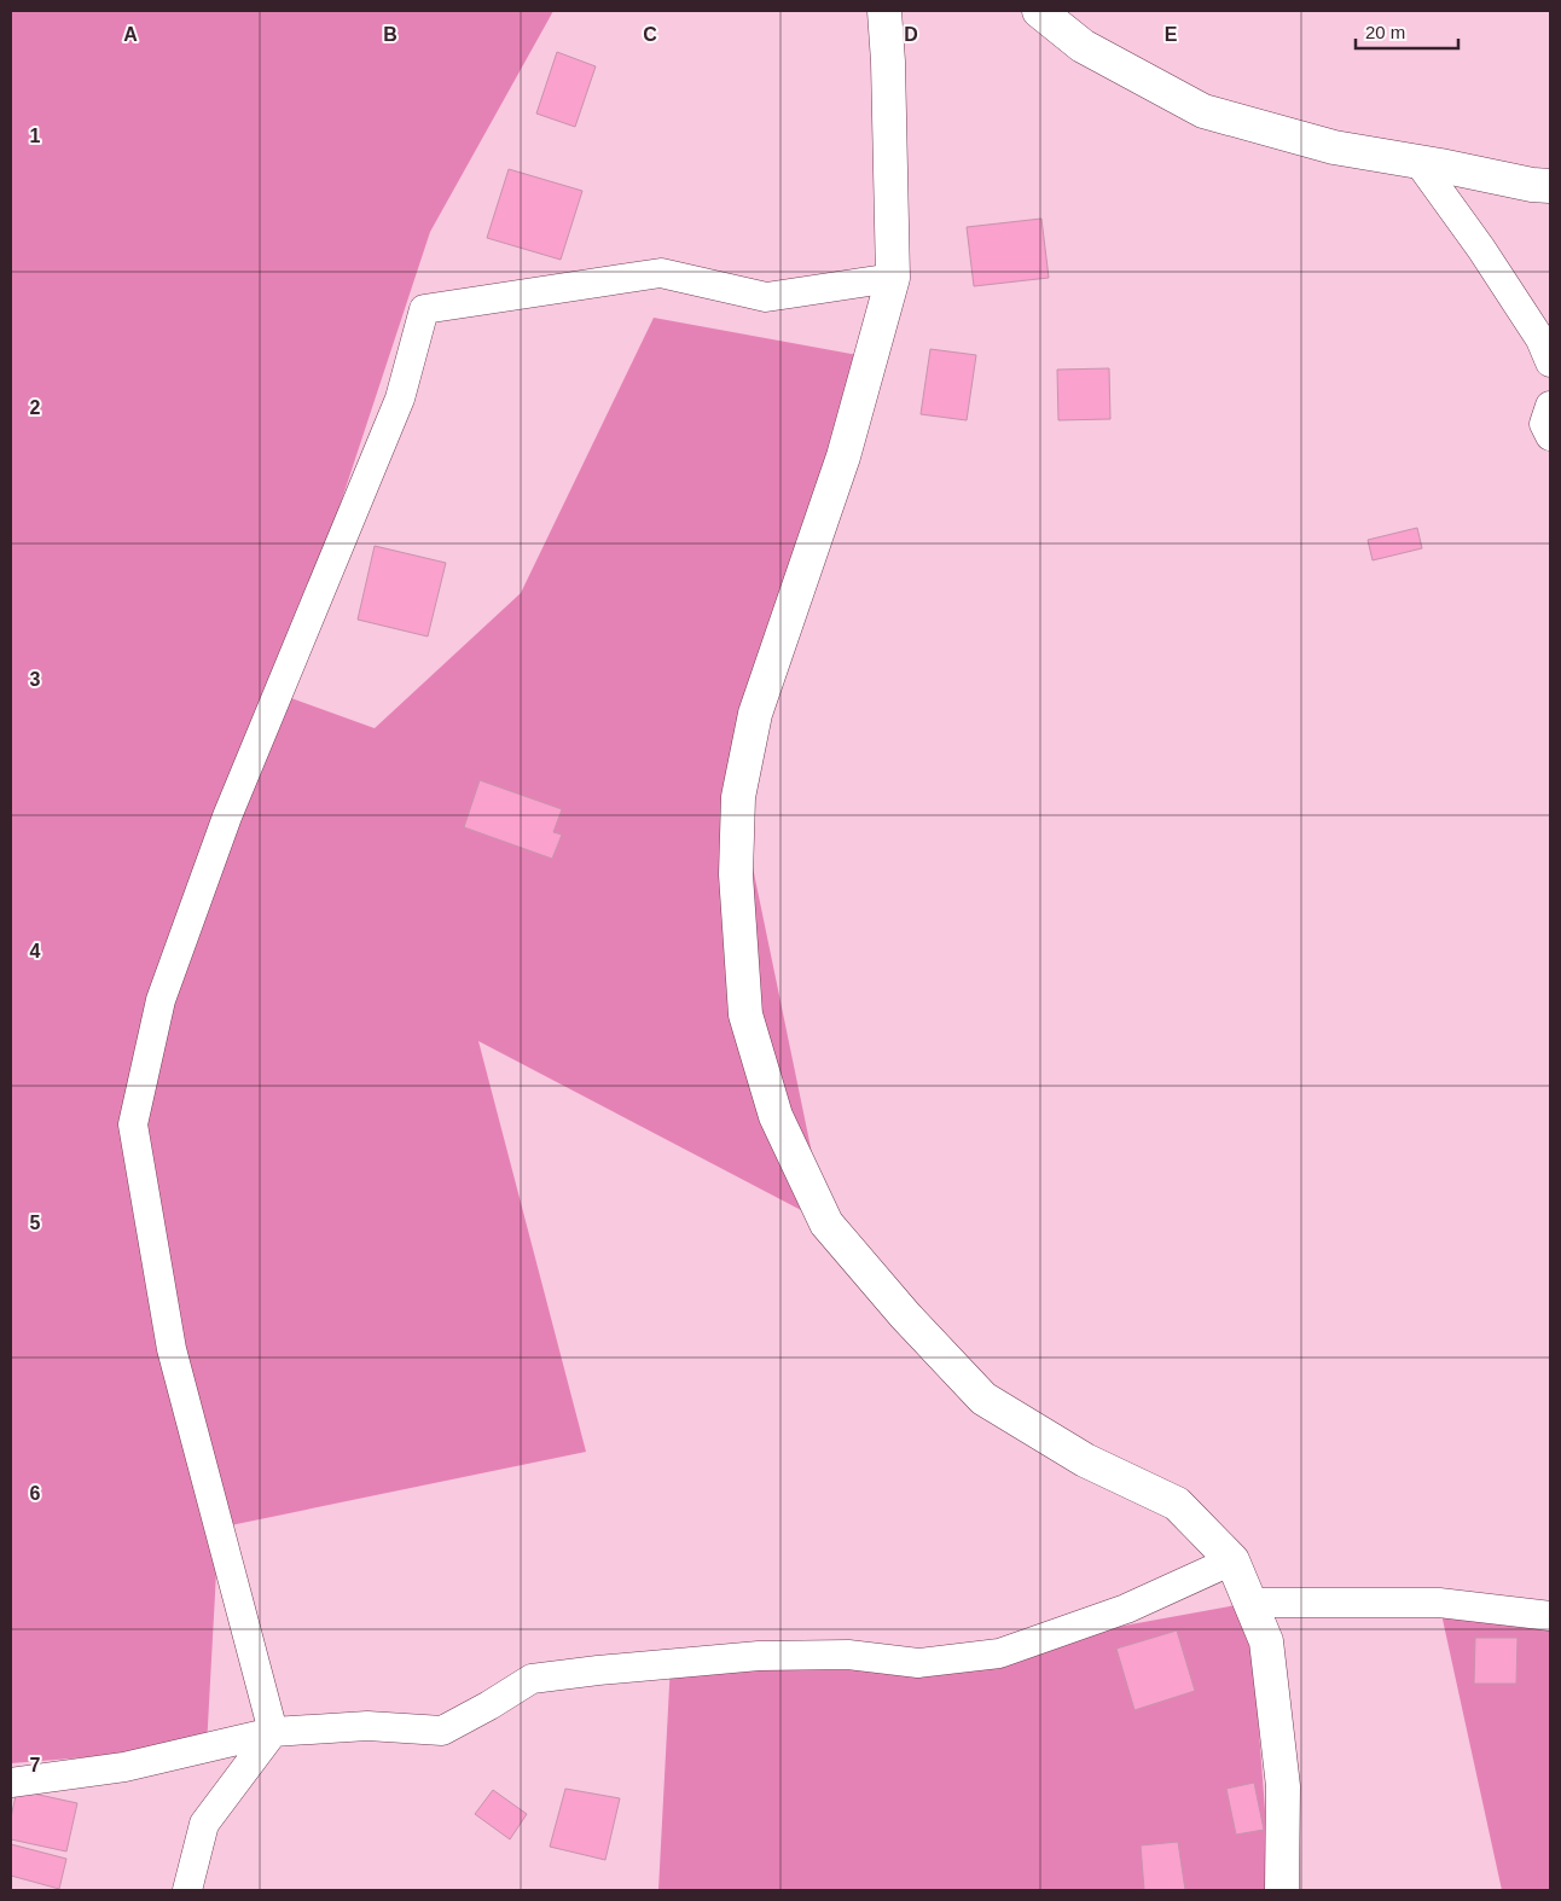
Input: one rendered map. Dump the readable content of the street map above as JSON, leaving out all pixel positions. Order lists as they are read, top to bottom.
{
  "scale_bar": "20 m",
  "grid": {
    "columns": [
      "A",
      "B",
      "C",
      "D",
      "E"
    ],
    "rows": [
      "1",
      "2",
      "3",
      "4",
      "5",
      "6",
      "7"
    ]
  }
}
